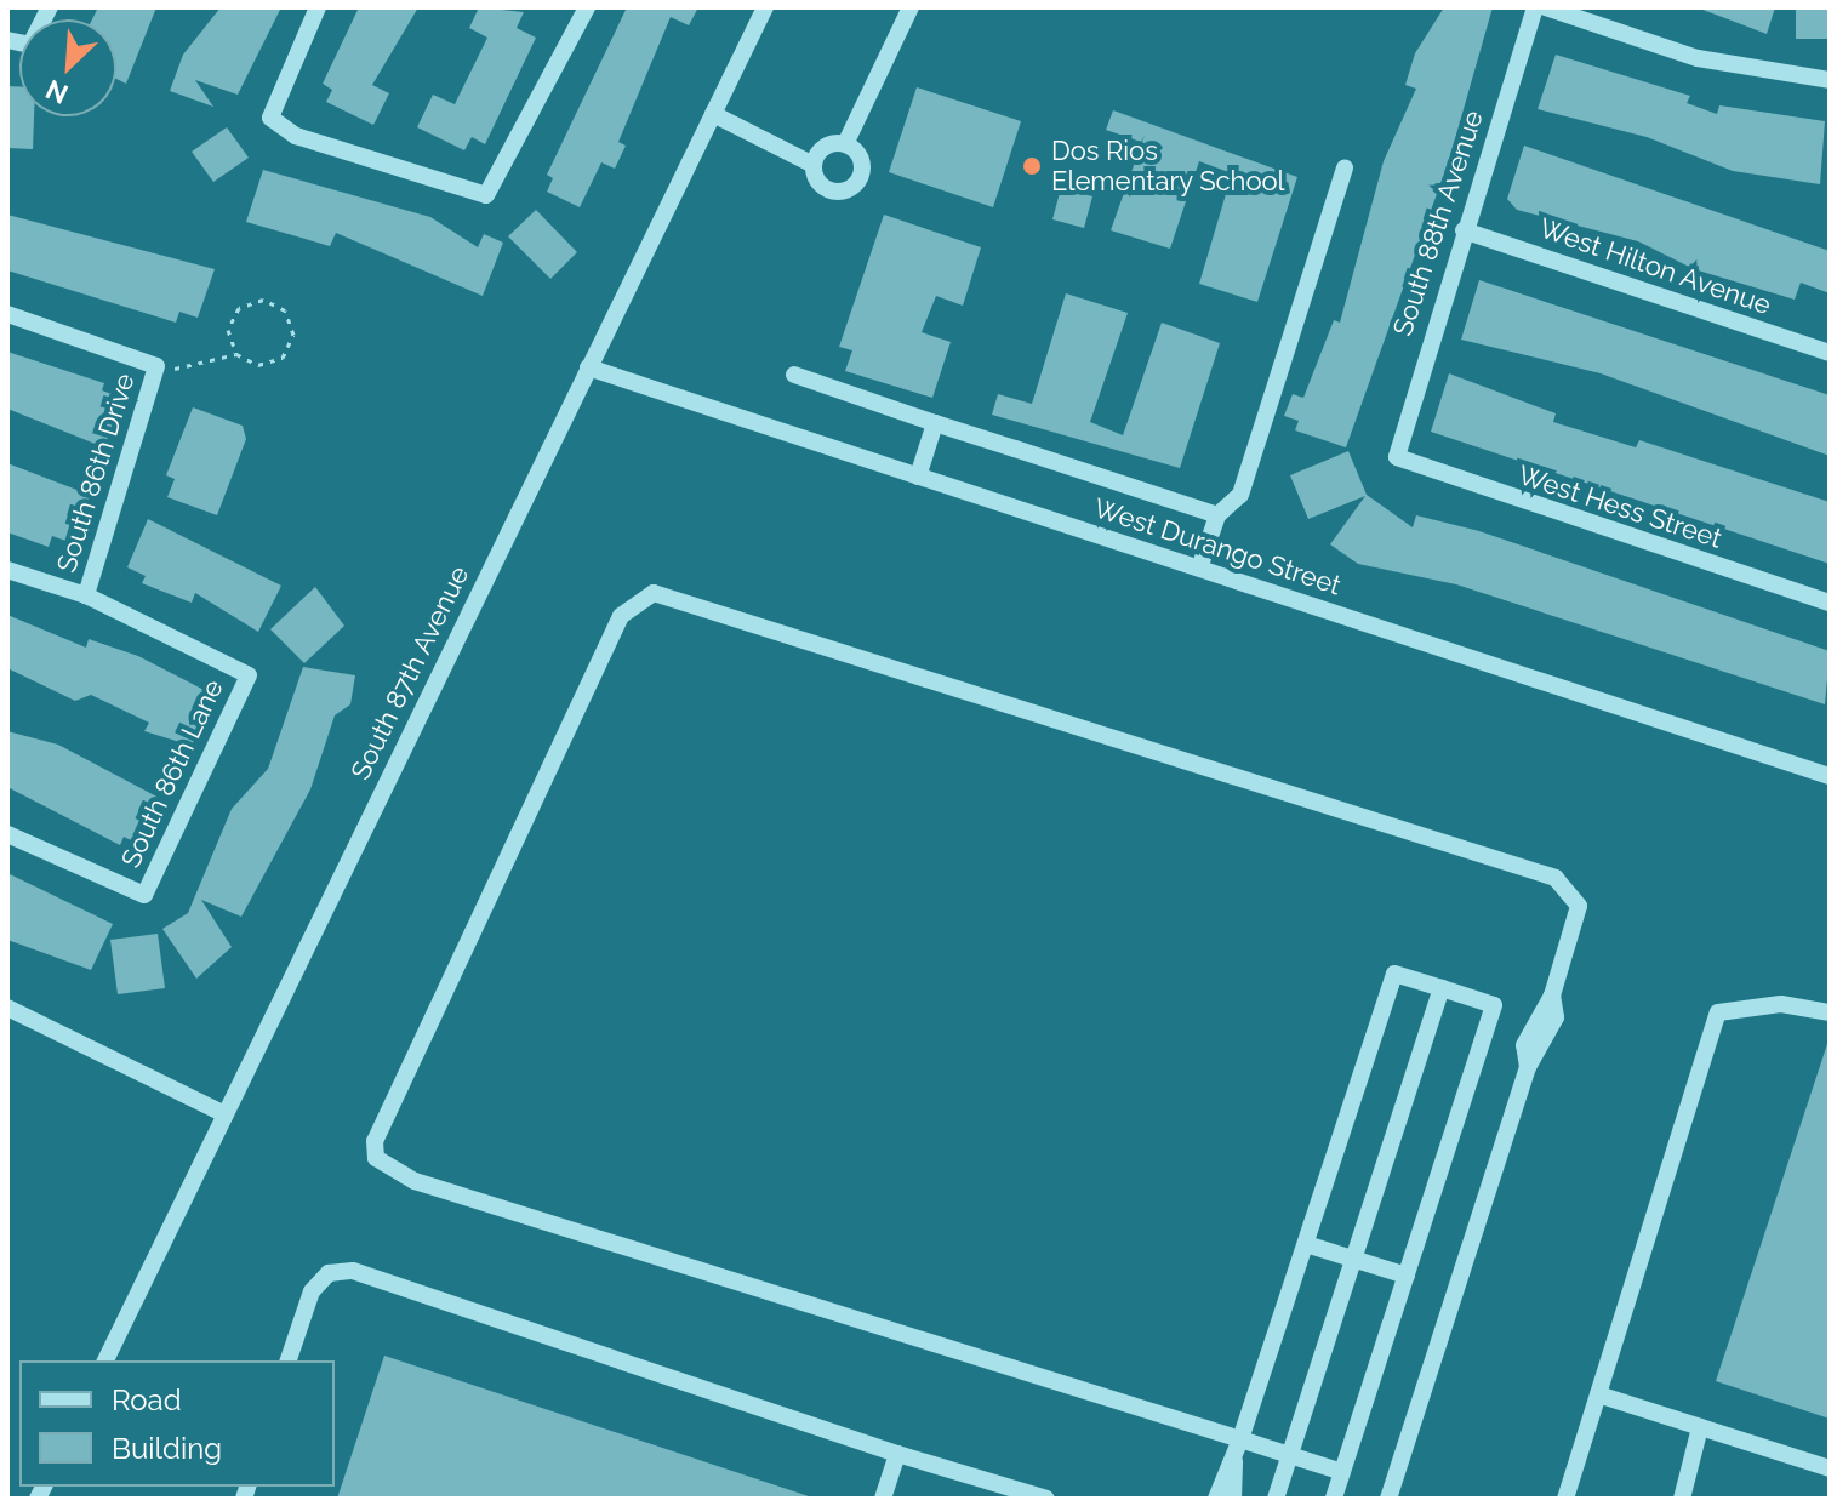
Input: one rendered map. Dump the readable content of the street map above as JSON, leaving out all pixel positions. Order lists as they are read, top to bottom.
{
  "streets": {
    "street": [
      "South 88th Avenue",
      "West Hilton Avenue",
      "South 86th Drive",
      "West Hess Street",
      "West Durango Street",
      "South 87th Avenue",
      "South 86th Lane"
    ]
  },
  "crossings": [
    ["South 88th Avenue", "West Hilton Avenue"],
    ["South 88th Avenue", "West Hess Street"],
    ["South 86th Drive", "South 86th Lane"],
    ["West Durango Street", "South 87th Avenue"]
  ],
  "places": ["Dos Rios Elementary School"],
  "legend": ["Road", "Building"],
  "north": "bottom left"
}
